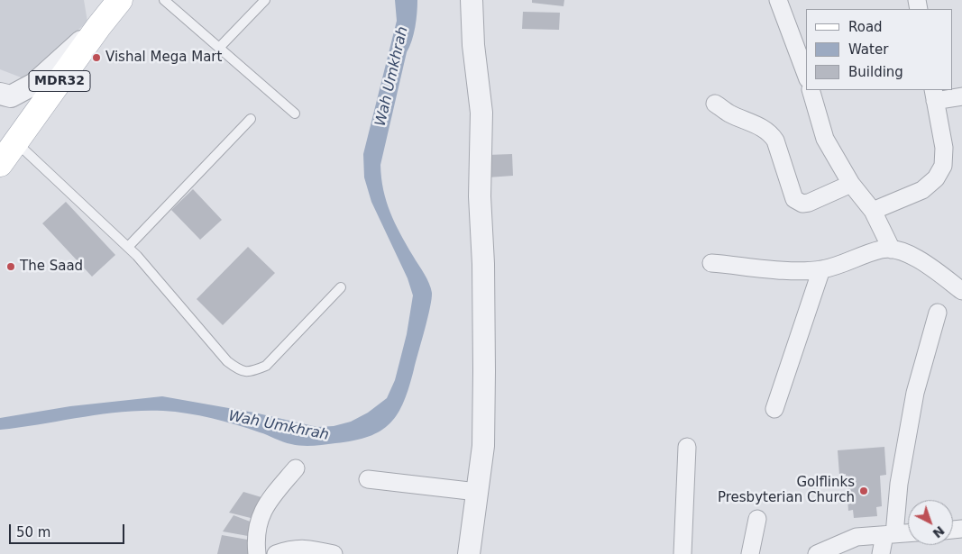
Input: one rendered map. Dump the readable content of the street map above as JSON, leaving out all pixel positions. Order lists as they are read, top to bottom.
{
  "streets": {
    "main road": ["MDR32"]
  },
  "water": ["Wah Umkhrah"],
  "places": ["Vishal Mega Mart", "The Saad", "Golflinks Presbyterian Church"],
  "legend": ["Road", "Water", "Building"],
  "scale_bar": "50 m",
  "north": "bottom right"
}
